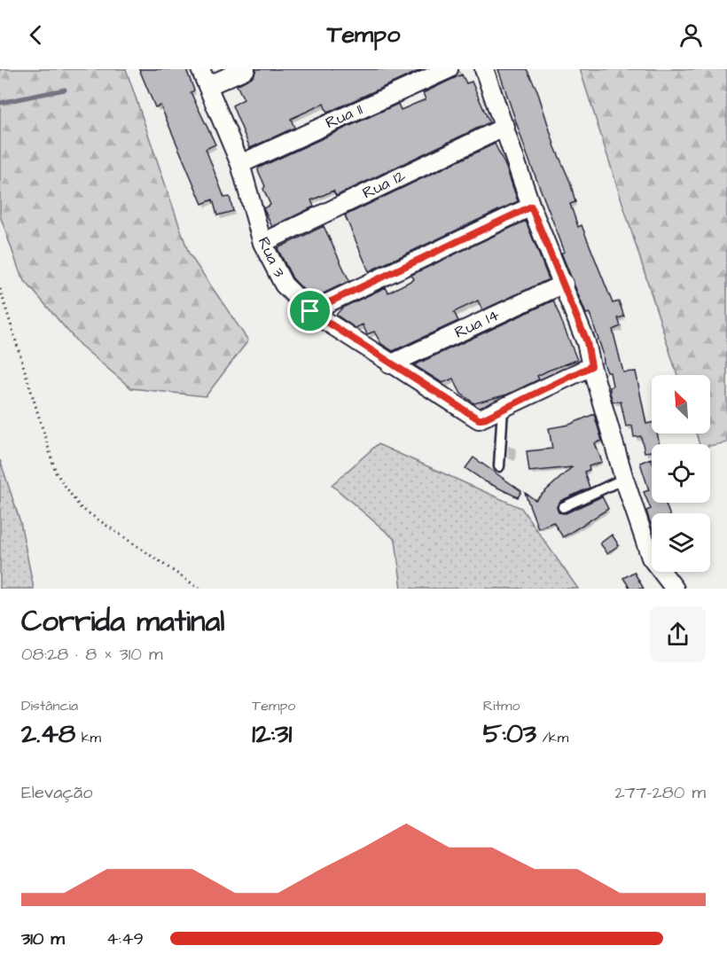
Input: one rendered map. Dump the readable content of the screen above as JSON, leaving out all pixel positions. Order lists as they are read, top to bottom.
{
  "streets": {
    "street": [
      "Rua 11",
      "Rua 12",
      "Rua 3",
      "Rua 14"
    ]
  },
  "crossings": [
    ["Rua 11", "Rua 3"],
    ["Rua 12", "Rua 3"],
    ["Rua 3", "Rua 14"]
  ],
  "north": "top left",
  "page": {
    "header": "Tempo",
    "heading": ["Corrida matinal", "08:28 · 8 × 310 m"],
    "stats": [
      ["Distância", "2.48 km"],
      ["Tempo", "12:31"],
      ["Ritmo", "5:03 /km"]
    ],
    "chart": ["Elevação", "277–280 m"],
    "list": [
      {
        "name": "310 m",
        "note": "4:49"
      }
    ]
  }
}
